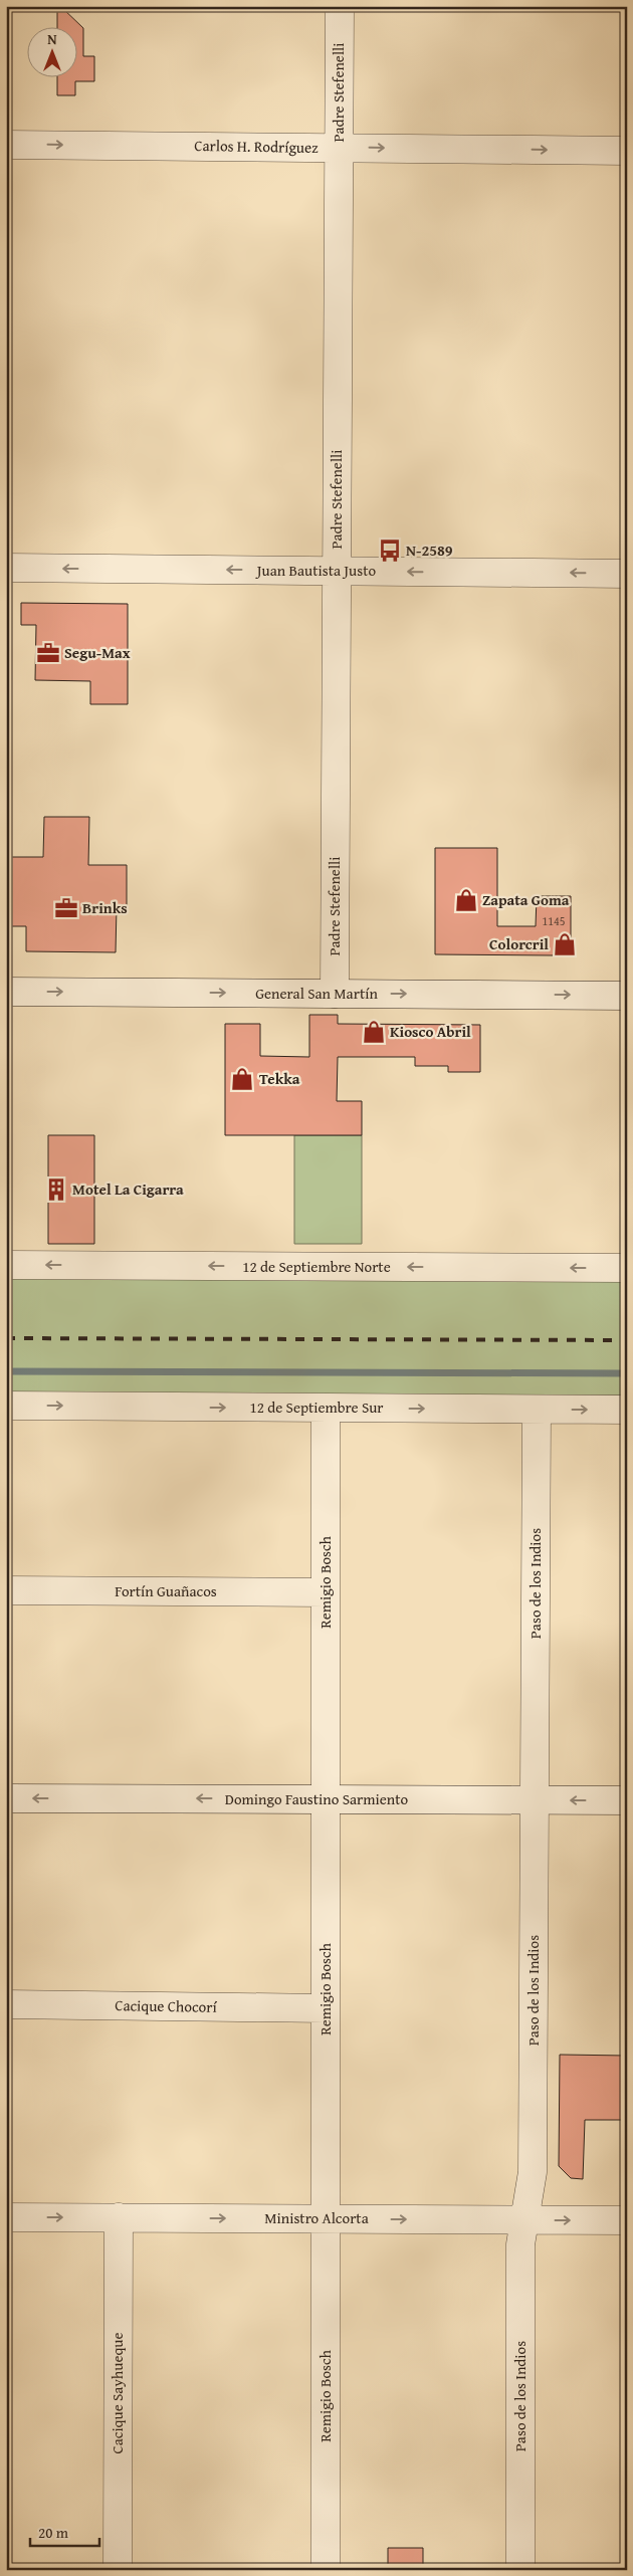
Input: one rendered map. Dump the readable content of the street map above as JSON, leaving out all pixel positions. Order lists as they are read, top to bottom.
{
  "streets": {
    "street": [
      "Padre Stefenelli",
      "Carlos H. Rodríguez",
      "Juan Bautista Justo",
      "General San Martín",
      "12 de Septiembre Norte",
      "12 de Septiembre Sur",
      "Remigio Bosch",
      "Paso de los Indios",
      "Fortín Guañacos",
      "Domingo Faustino Sarmiento",
      "Cacique Chocorí",
      "Ministro Alcorta",
      "Cacique Sayhueque"
    ]
  },
  "crossings": [
    ["Padre Stefenelli", "Carlos H. Rodríguez"],
    ["Padre Stefenelli", "Juan Bautista Justo"],
    ["Padre Stefenelli", "General San Martín"],
    ["12 de Septiembre Sur", "Remigio Bosch"],
    ["12 de Septiembre Sur", "Paso de los Indios"],
    ["Remigio Bosch", "Fortín Guañacos"],
    ["Remigio Bosch", "Domingo Faustino Sarmiento"],
    ["Remigio Bosch", "Cacique Chocorí"],
    ["Remigio Bosch", "Ministro Alcorta"],
    ["Paso de los Indios", "Domingo Faustino Sarmiento"],
    ["Paso de los Indios", "Ministro Alcorta"],
    ["Ministro Alcorta", "Cacique Sayhueque"]
  ],
  "one_way": [
    "Carlos H. Rodríguez",
    "Juan Bautista Justo",
    "General San Martín",
    "12 de Septiembre Norte",
    "12 de Septiembre Sur",
    "Domingo Faustino Sarmiento",
    "Ministro Alcorta"
  ],
  "places": {
    "bus stop": ["N-2589"],
    "office": ["Segu-Max", "Brinks"],
    "shop": [
      "Zapata Goma",
      "Colorcril",
      "Kiosco Abril",
      "Tekka"
    ],
    "building": ["Motel La Cigarra"]
  },
  "house_numbers": ["1145"],
  "scale_bar": "20 m",
  "north": "top"
}
